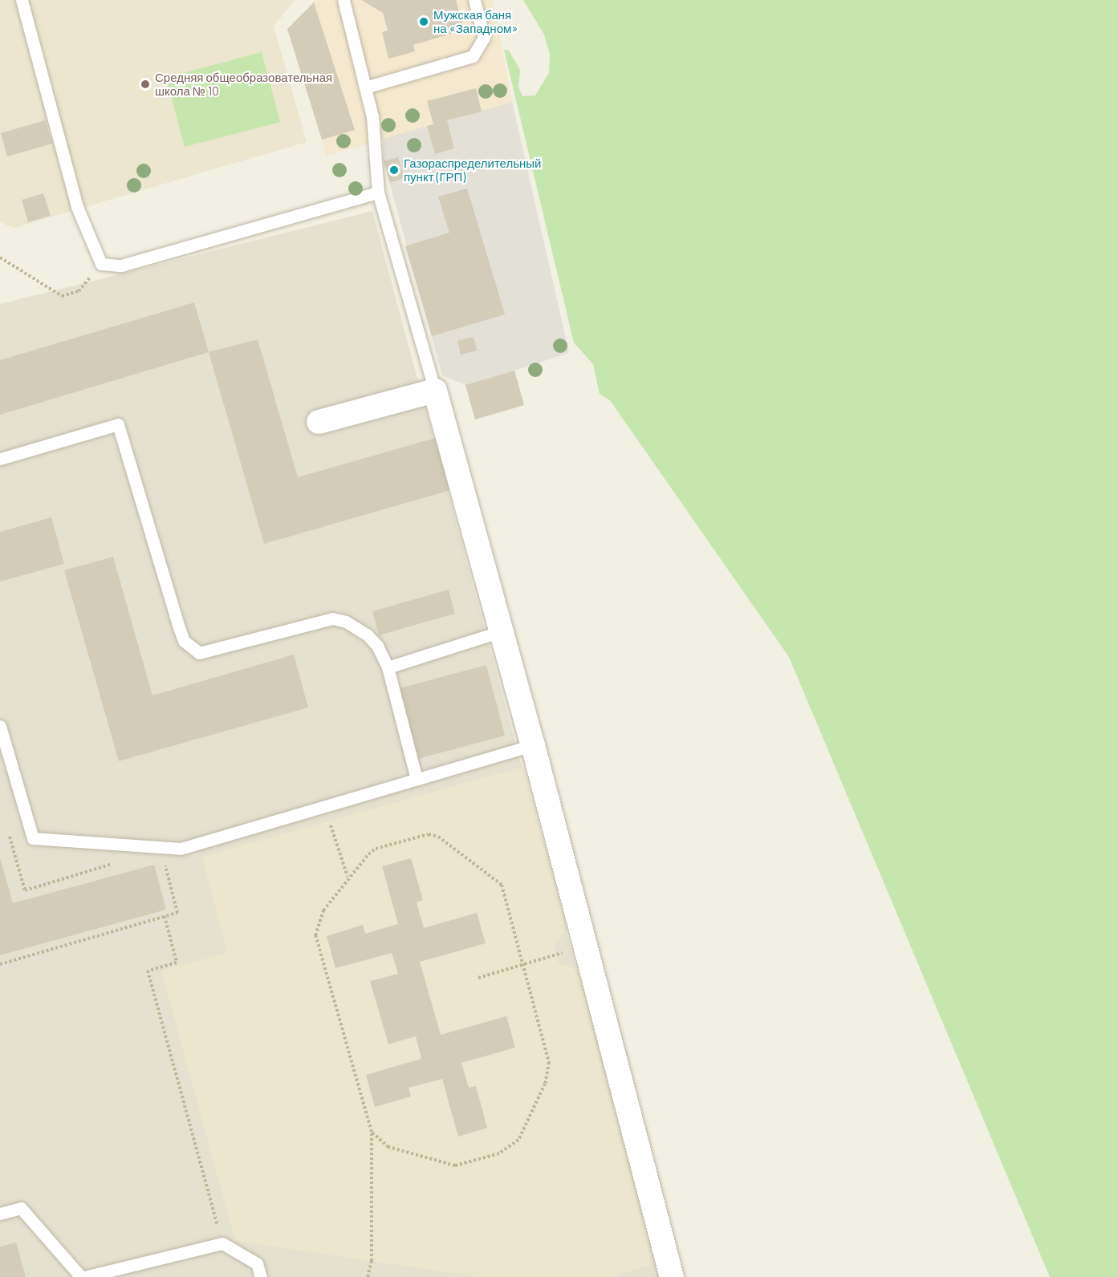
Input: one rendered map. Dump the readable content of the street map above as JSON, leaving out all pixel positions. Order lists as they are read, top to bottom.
{
  "places": ["Мужская баня на «Западном»", "Средняя общеобразовательная школа № 10", "Газораспределительный пункт (ГРП)"]
}
